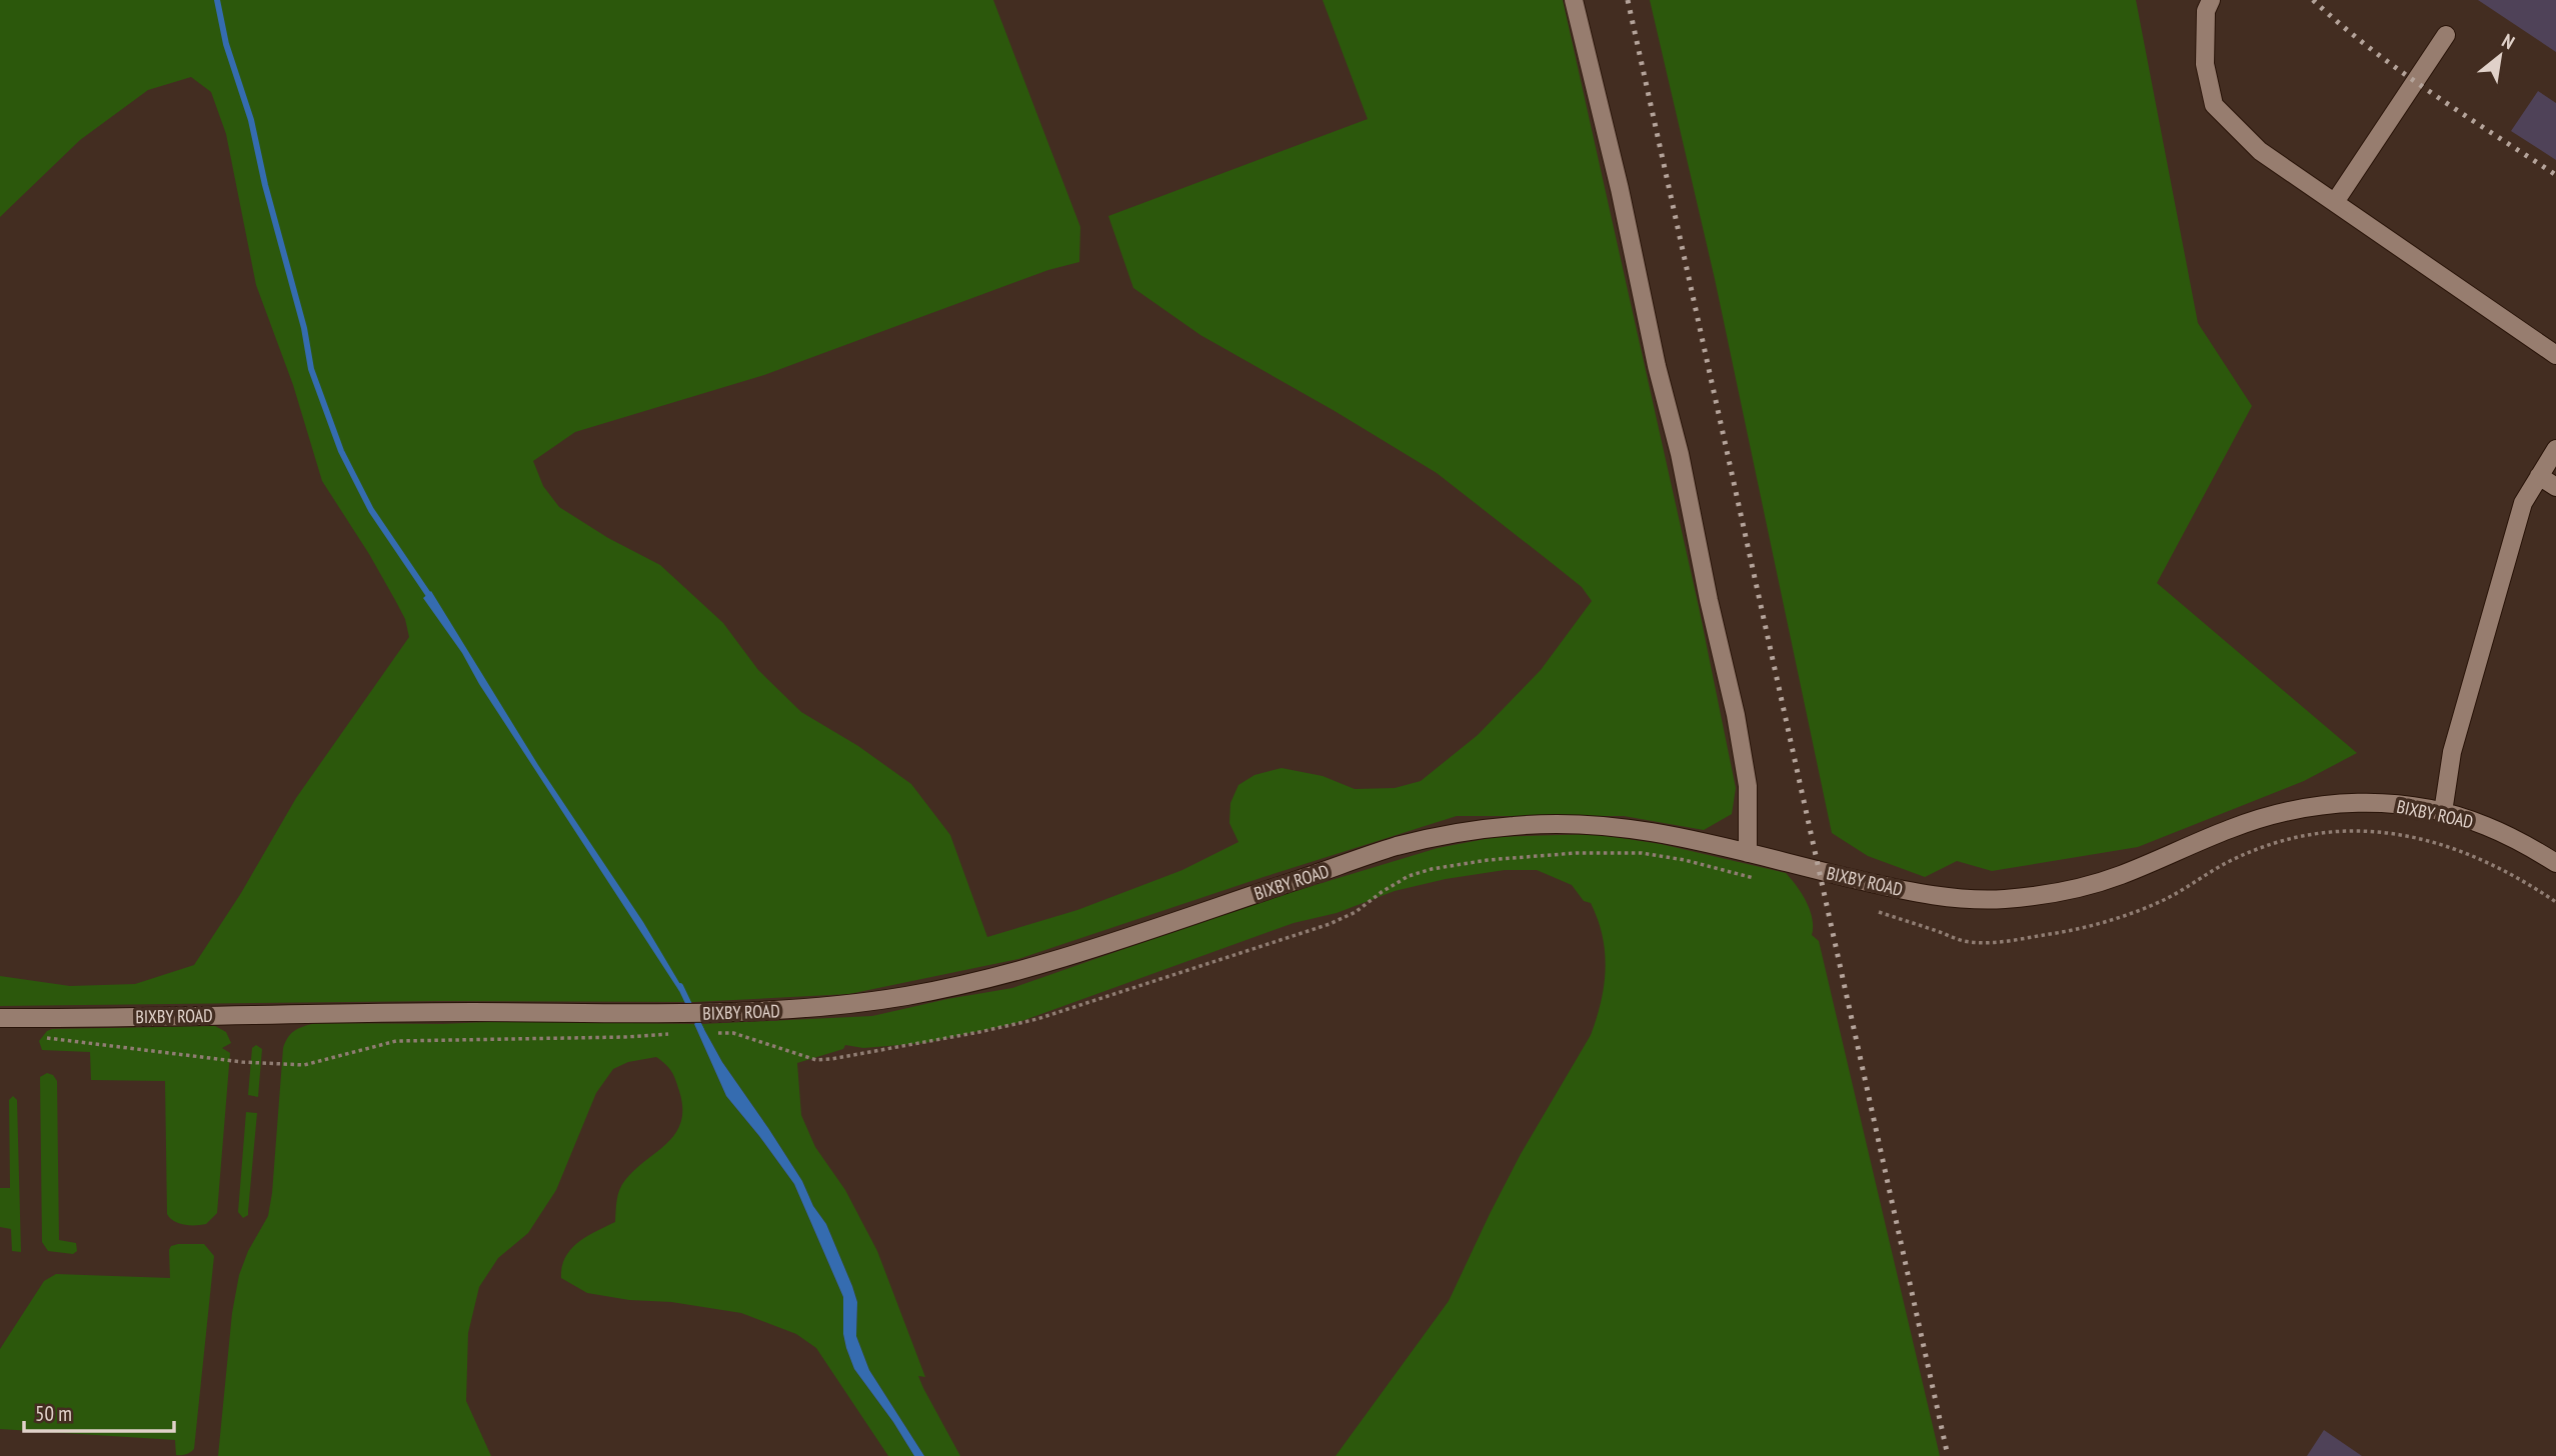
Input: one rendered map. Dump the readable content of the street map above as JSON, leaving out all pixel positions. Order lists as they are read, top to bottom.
{
  "streets": {
    "street": ["BIXBY ROAD"]
  },
  "scale_bar": "50 m",
  "north": "top right"
}
